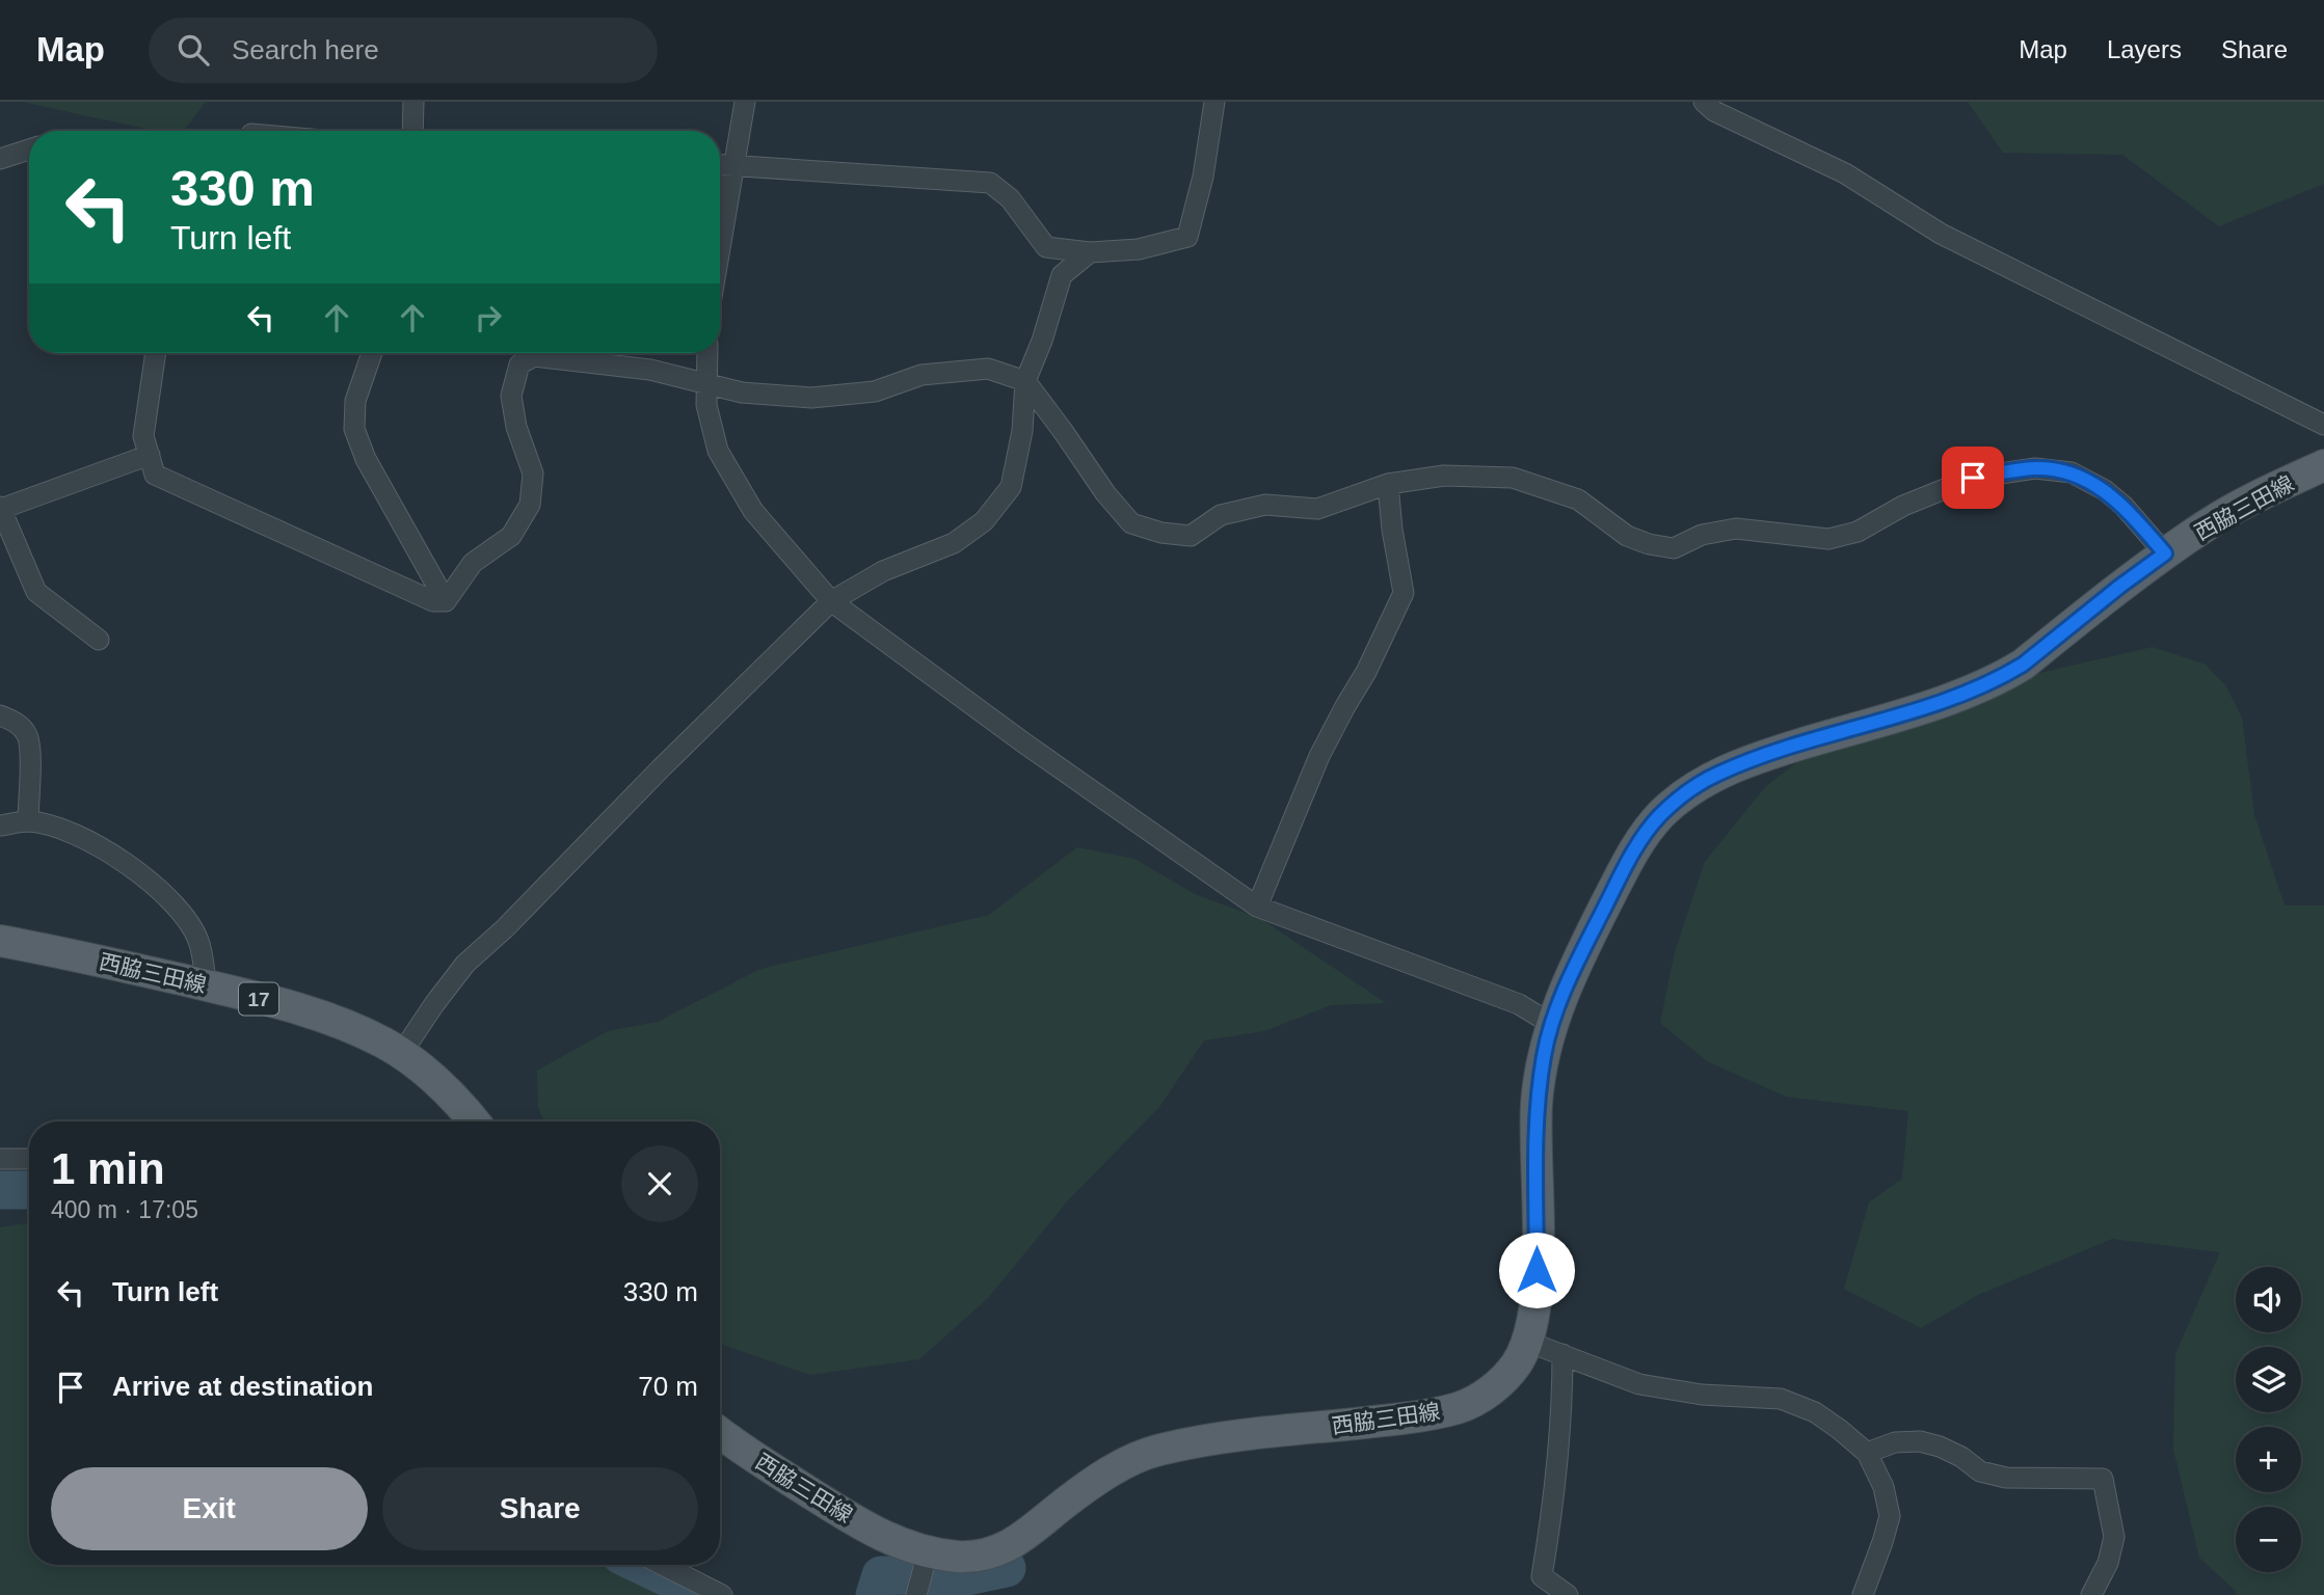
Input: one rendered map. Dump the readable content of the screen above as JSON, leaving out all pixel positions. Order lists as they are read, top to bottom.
{
  "streets": {
    "main road": ["西脇三田線", "17"]
  },
  "page": {
    "header": "Map",
    "search": "Search here",
    "nav": ["Map", "Layers", "Share"],
    "turn": ["330 m", "Turn left"],
    "heading": ["1 min", "400 m · 17:05"],
    "list": [
      {
        "name": "Turn left",
        "value": "330 m"
      },
      {
        "name": "Arrive at destination",
        "value": "70 m"
      }
    ],
    "map_buttons": ["+", "−"],
    "buttons": ["Exit", "Share"]
  }
}
